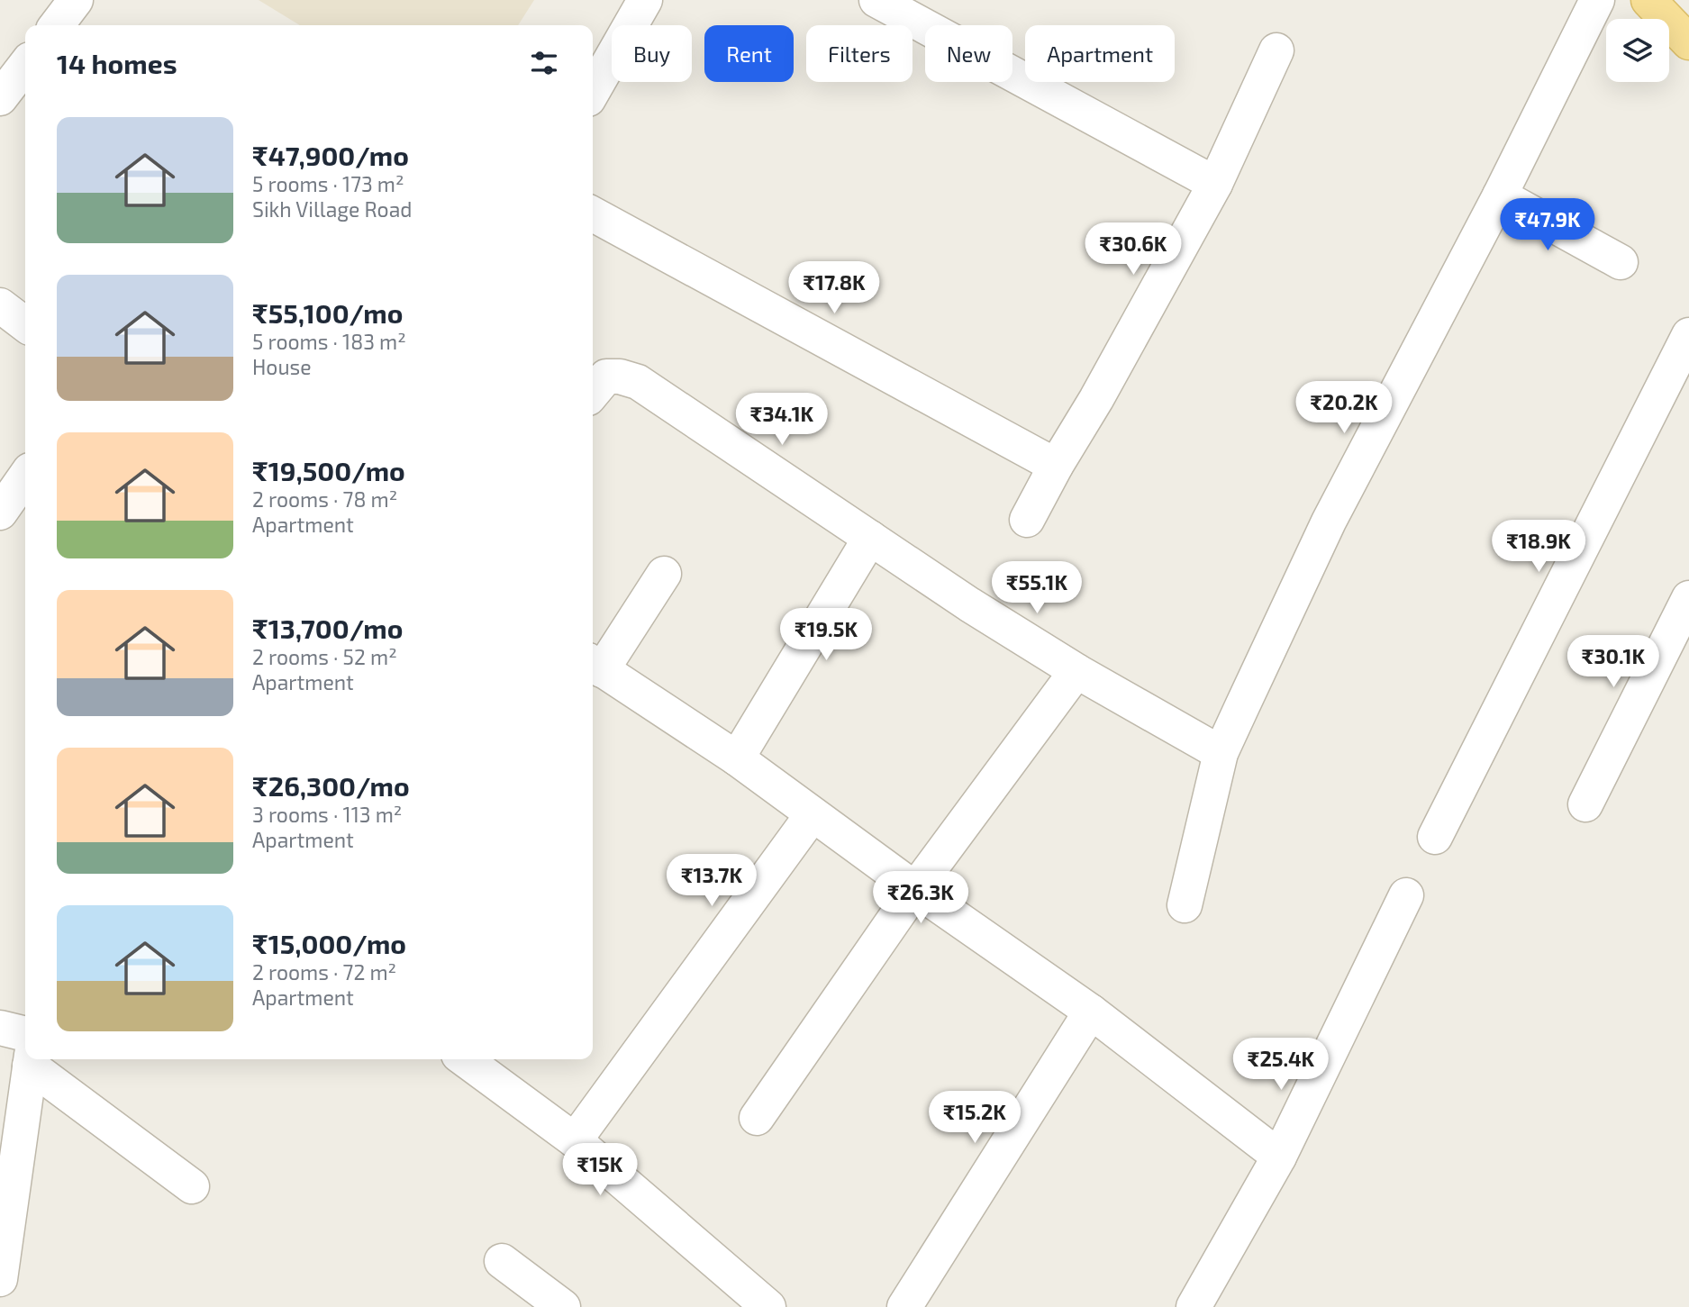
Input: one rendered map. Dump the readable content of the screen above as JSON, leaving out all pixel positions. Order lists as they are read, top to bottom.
{
  "page": {
    "chip": [
      "Buy",
      "Rent",
      "Filters",
      "New",
      "Apartment"
    ],
    "heading": "14 homes",
    "list": [
      {
        "name": "₹47,900/mo",
        "note": "5 rooms · 173 m² · Sikh Village Road"
      },
      {
        "name": "₹55,100/mo",
        "note": "5 rooms · 183 m² · House"
      },
      {
        "name": "₹19,500/mo",
        "note": "2 rooms · 78 m² · Apartment"
      },
      {
        "name": "₹13,700/mo",
        "note": "2 rooms · 52 m² · Apartment"
      },
      {
        "name": "₹26,300/mo",
        "note": "3 rooms · 113 m² · Apartment"
      },
      {
        "name": "₹15,000/mo",
        "note": "2 rooms · 72 m² · Apartment"
      }
    ],
    "price": [
      "₹47.9K",
      "₹30.6K",
      "₹17.8K",
      "₹20.2K",
      "₹34.1K",
      "₹18.9K",
      "₹55.1K",
      "₹19.5K",
      "₹30.1K",
      "₹13.7K",
      "₹26.3K",
      "₹25.4K",
      "₹15.2K",
      "₹15K"
    ]
  }
}
